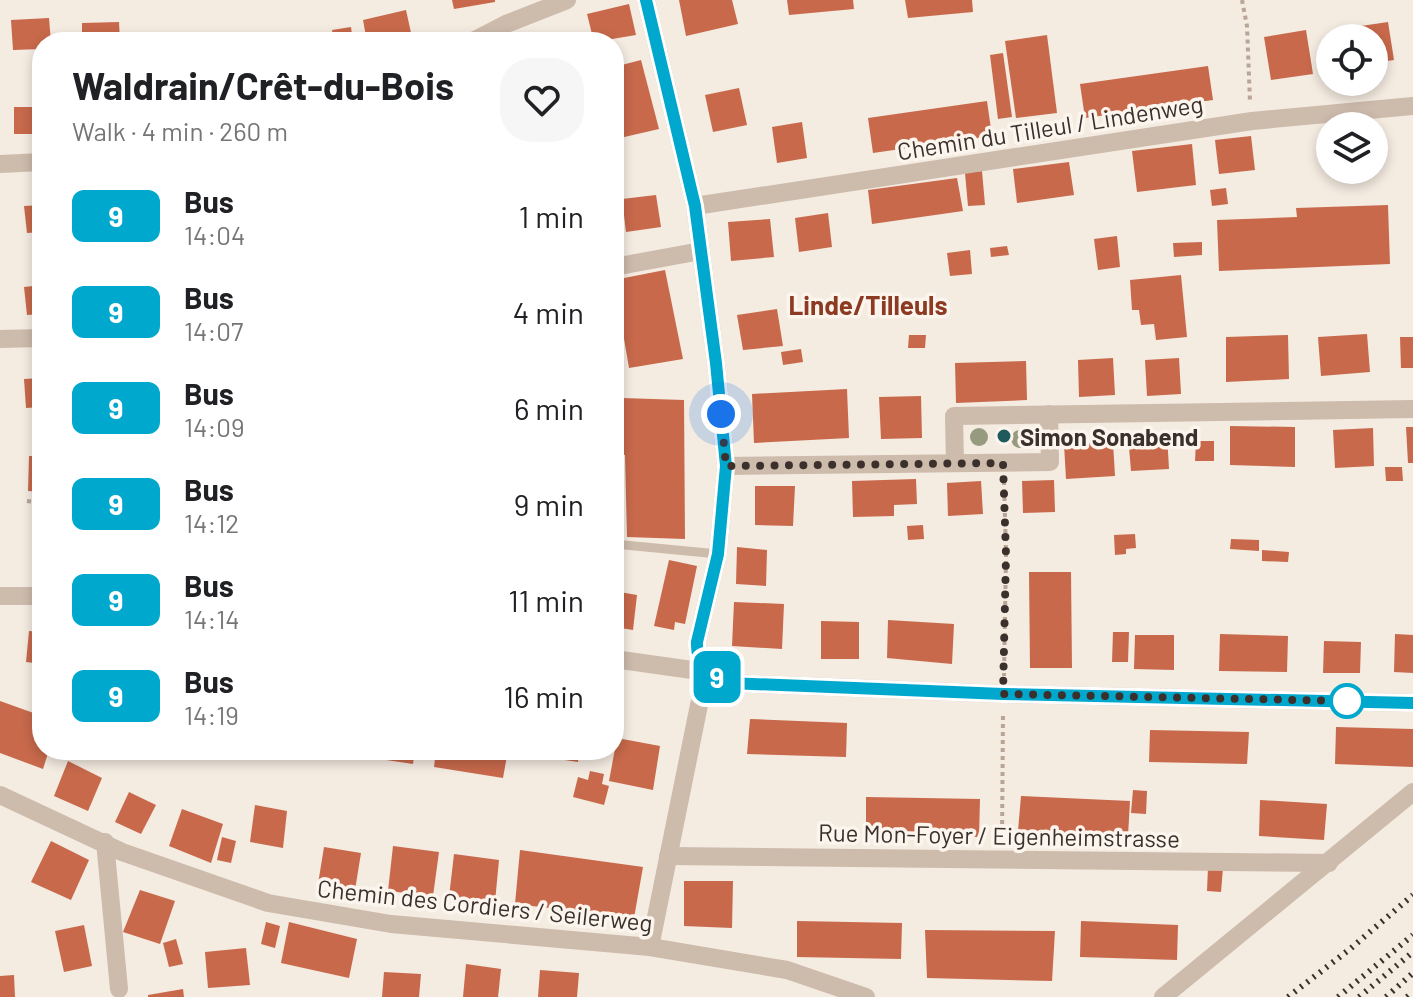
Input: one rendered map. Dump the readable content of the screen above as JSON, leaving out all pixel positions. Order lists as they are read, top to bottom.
{
  "streets": {
    "street": ["Chemin du Tilleul / Lindenweg", "Rue Mon-Foyer / Eigenheimstrasse", "Chemin des Cordiers / Seilerweg"]
  },
  "districts": ["Linde/Tilleuls"],
  "places": ["Simon Sonabend"],
  "lines": ["bus line 9"],
  "page": {
    "on_map": "9",
    "heading": ["Waldrain/Crêt-du-Bois", "Walk · 4 min · 260 m"],
    "list": [
      {
        "mark": "9",
        "name": "Bus",
        "note": "14:04",
        "value": "1 min"
      },
      {
        "mark": "9",
        "name": "Bus",
        "note": "14:07",
        "value": "4 min"
      },
      {
        "mark": "9",
        "name": "Bus",
        "note": "14:09",
        "value": "6 min"
      },
      {
        "mark": "9",
        "name": "Bus",
        "note": "14:12",
        "value": "9 min"
      },
      {
        "mark": "9",
        "name": "Bus",
        "note": "14:14",
        "value": "11 min"
      },
      {
        "mark": "9",
        "name": "Bus",
        "note": "14:19",
        "value": "16 min"
      }
    ]
  }
}
